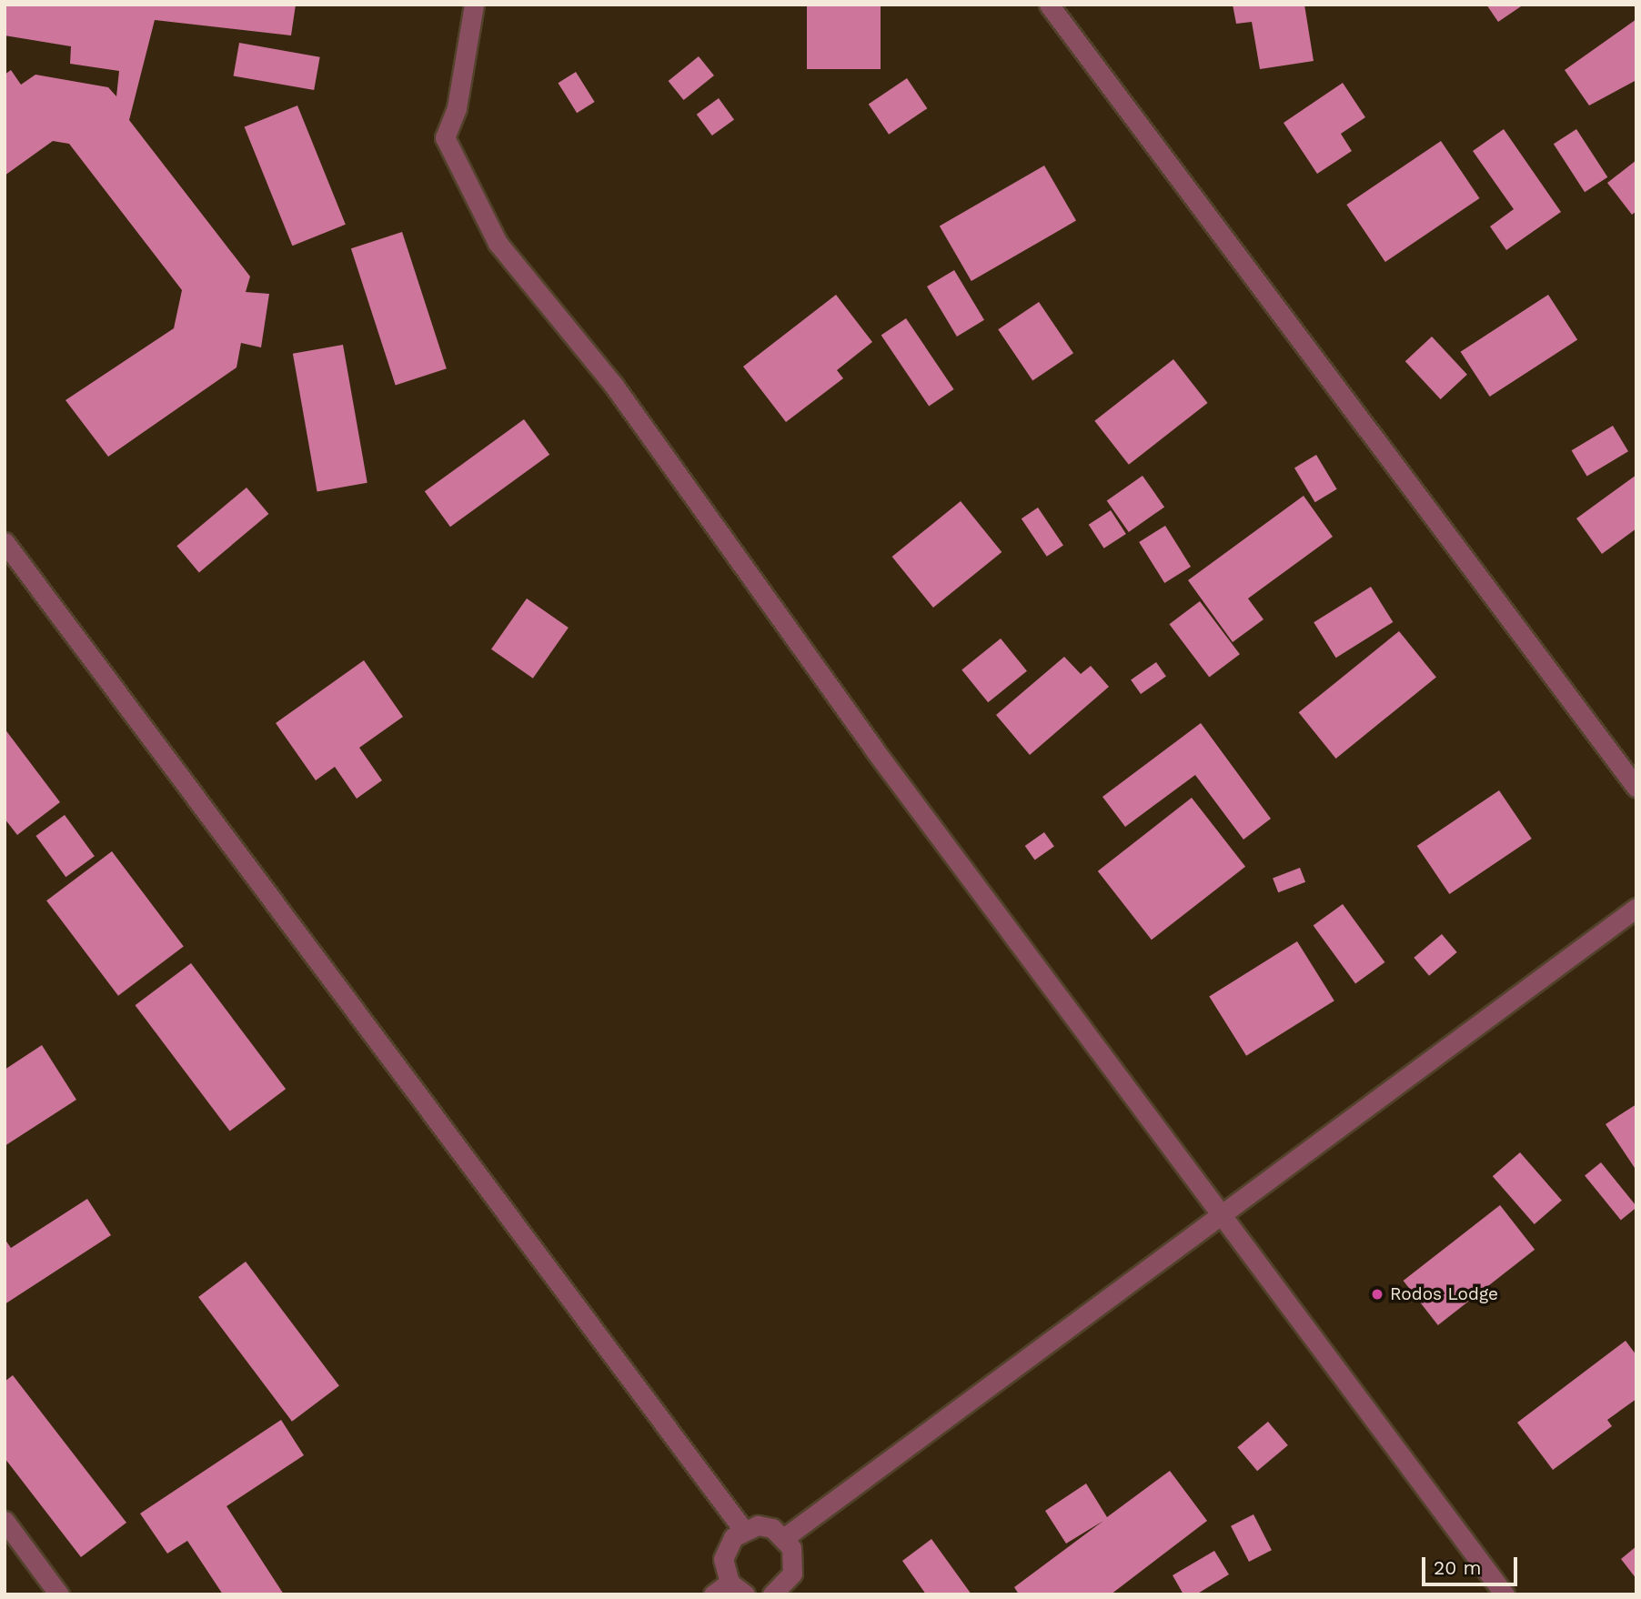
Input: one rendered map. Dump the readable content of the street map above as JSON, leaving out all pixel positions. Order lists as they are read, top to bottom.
{
  "places": ["Rodos Lodge"],
  "scale_bar": "20 m"
}
